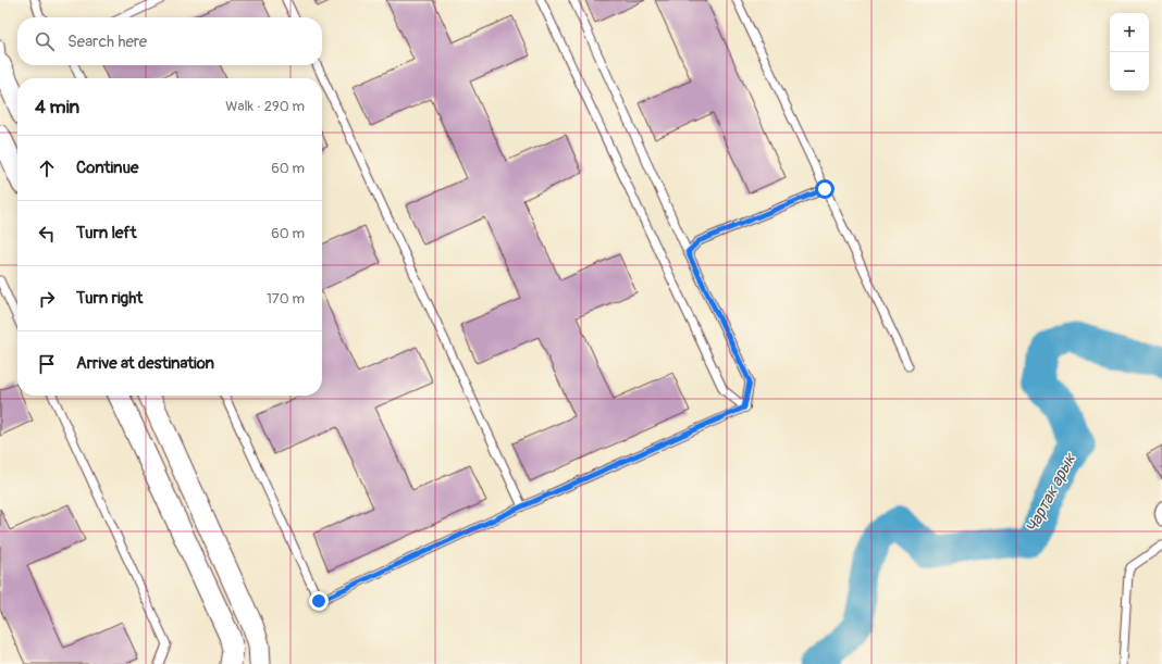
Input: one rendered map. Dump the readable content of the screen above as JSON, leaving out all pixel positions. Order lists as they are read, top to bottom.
{
  "water": ["Чартак арык"],
  "page": {
    "map_buttons": ["+", "−"],
    "search": "Search here",
    "heading": ["4 min", "Walk · 290 m"],
    "list": [
      ["Continue", "60 m"],
      ["Turn left", "60 m"],
      ["Turn right", "170 m"],
      "Arrive at destination"
    ]
  }
}
